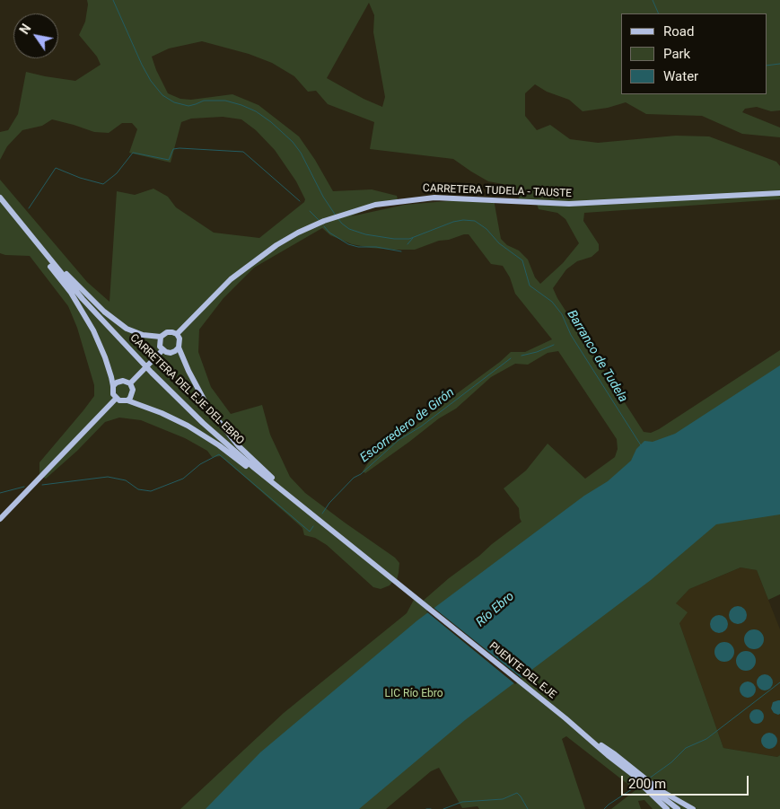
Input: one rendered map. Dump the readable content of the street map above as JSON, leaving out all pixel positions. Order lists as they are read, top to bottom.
{
  "streets": {
    "main road": ["CARRETERA TUDELA - TAUSTE", "CARRETERA DEL EJE DEL EBRO", "PUENTE DEL EJE"]
  },
  "crossings": [
    ["CARRETERA DEL EJE DEL EBRO", "PUENTE DEL EJE"]
  ],
  "water": ["Barranco de Tudela", "Escorredero de Girón", "Río Ebro"],
  "parks": ["LIC Río Ebro"],
  "legend": ["Road", "Park", "Water"],
  "scale_bar": "200 m",
  "north": "top left"
}
